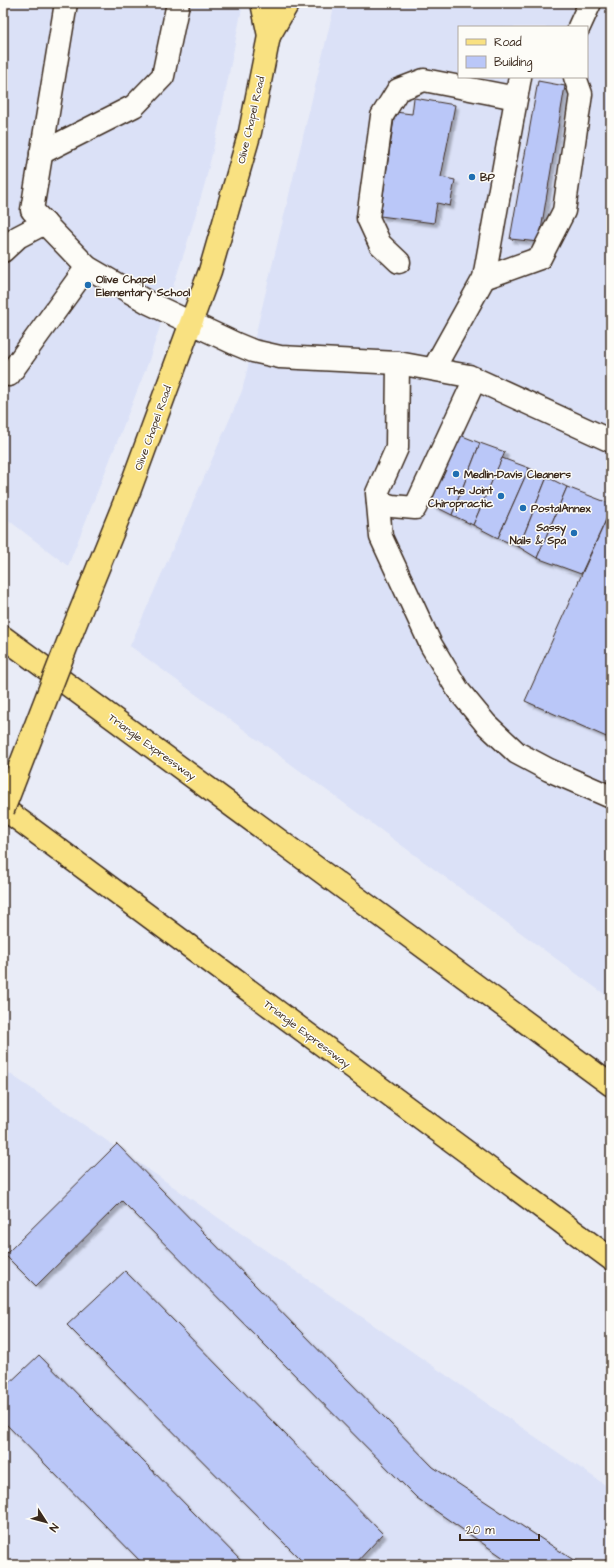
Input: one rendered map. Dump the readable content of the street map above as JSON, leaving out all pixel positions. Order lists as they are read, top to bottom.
{
  "streets": {
    "main road": ["Olive Chapel Road", "Triangle Expressway"]
  },
  "crossings": [
    ["Olive Chapel Road", "Triangle Expressway"]
  ],
  "places": [
    "BP",
    "Olive Chapel Elementary School",
    "Medlin-Davis Cleaners",
    "The Joint Chiropractic",
    "PostalAnnex",
    "Sassy Nails & Spa"
  ],
  "legend": ["Road", "Building"],
  "scale_bar": "20 m",
  "north": "bottom right"
}
